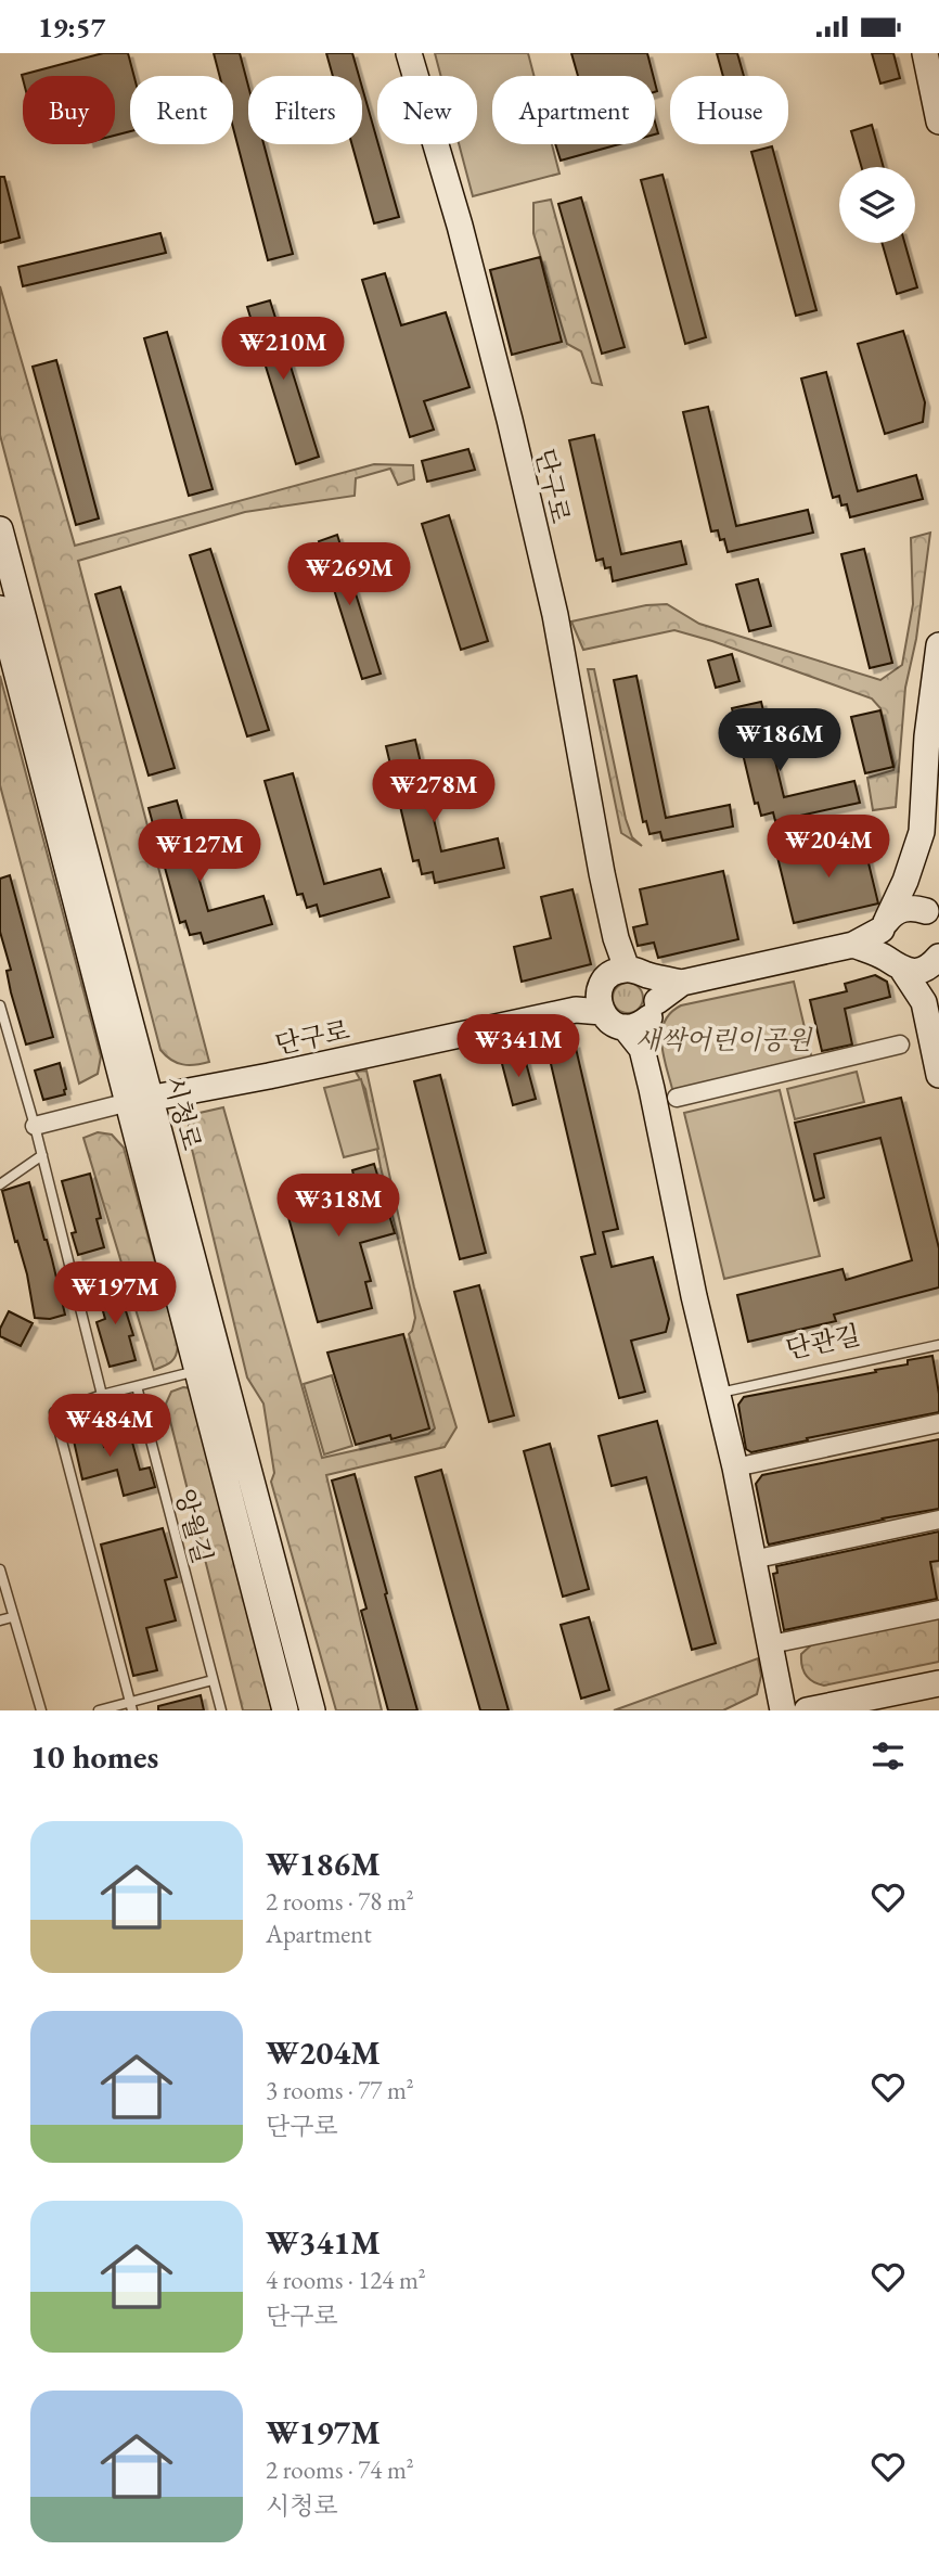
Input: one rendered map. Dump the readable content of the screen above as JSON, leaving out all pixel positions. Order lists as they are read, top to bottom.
{
  "streets": {
    "street": ["단구로", "시청로"],
    "lane": ["단관길", "앙월길"]
  },
  "crossings": [
    ["단구로", "시청로"]
  ],
  "parks": ["새싹어린이공원"],
  "page": {
    "status": "19:57",
    "chip": [
      "Buy",
      "Rent",
      "Filters",
      "New",
      "Apartment",
      "House"
    ],
    "price": [
      "₩210M",
      "₩269M",
      "₩186M",
      "₩278M",
      "₩204M",
      "₩127M",
      "₩341M",
      "₩318M",
      "₩197M",
      "₩484M"
    ],
    "heading": "10 homes",
    "list": [
      {
        "name": "₩186M",
        "note": "2 rooms · 78 m² · Apartment"
      },
      {
        "name": "₩204M",
        "note": "3 rooms · 77 m² · 단구로"
      },
      {
        "name": "₩341M",
        "note": "4 rooms · 124 m² · 단구로"
      },
      {
        "name": "₩197M",
        "note": "2 rooms · 74 m² · 시청로"
      }
    ]
  }
}
